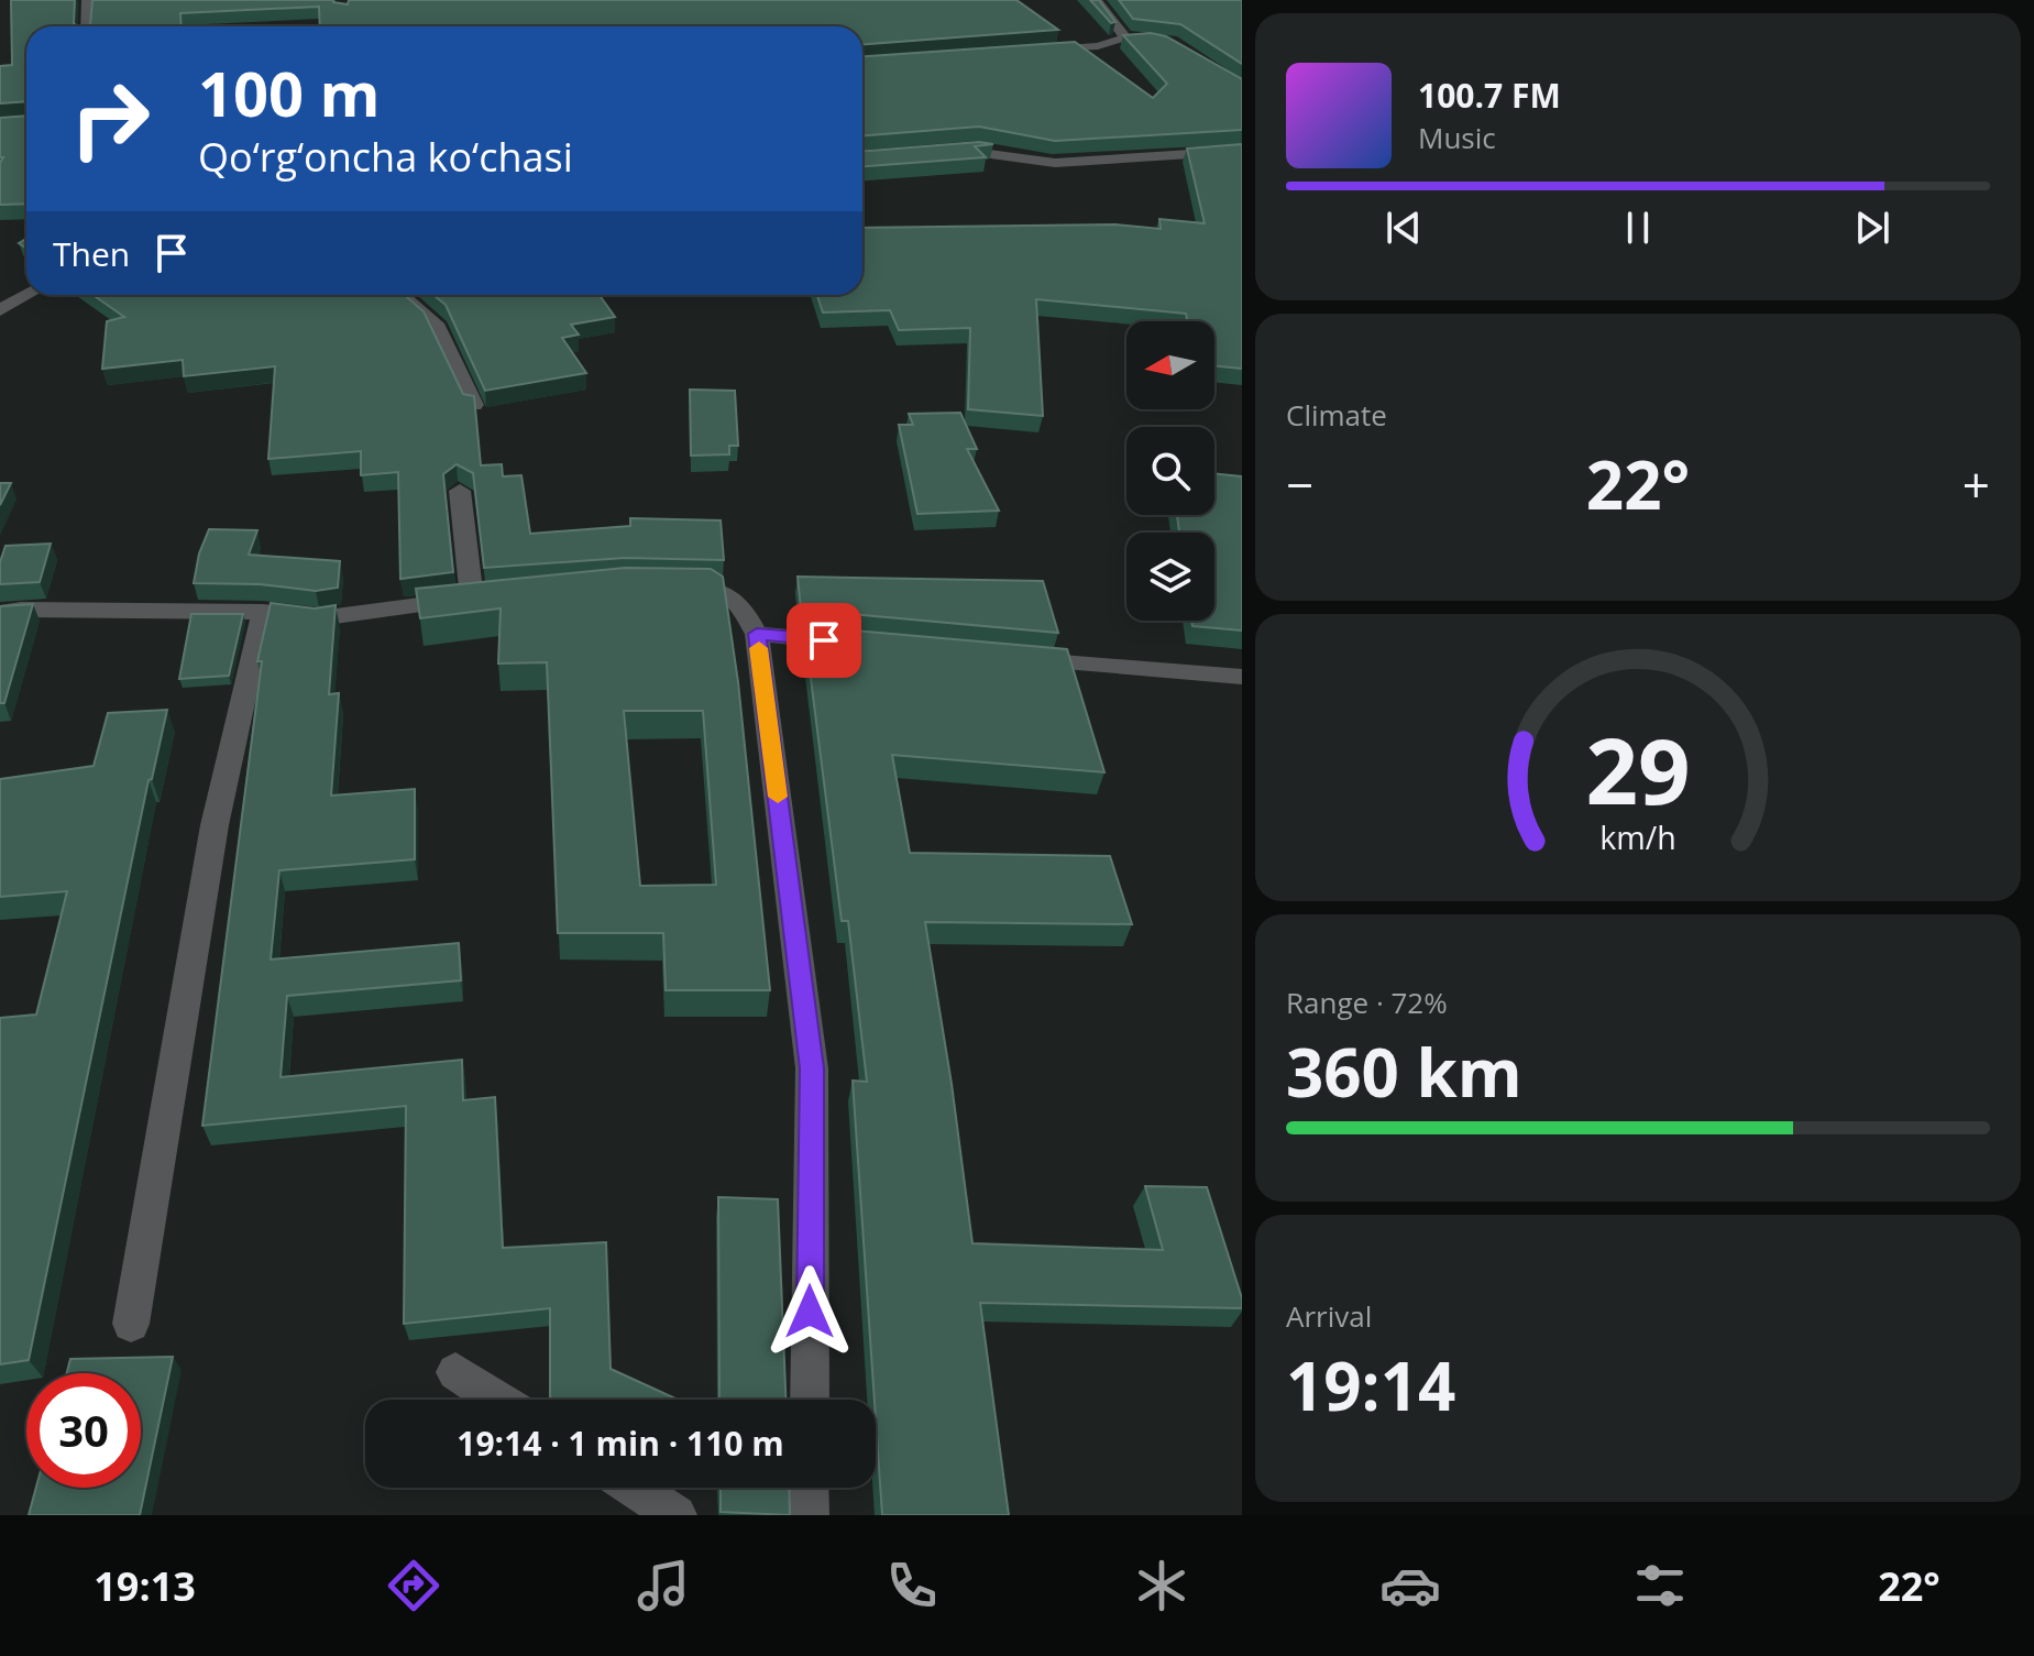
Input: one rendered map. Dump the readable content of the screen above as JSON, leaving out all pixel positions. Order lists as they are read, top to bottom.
{
  "north": "left",
  "page": {
    "turn": ["100 m", "Qo‘rg‘oncha ko‘chasi"],
    "song": ["100.7 FM", "Music"],
    "then": "Then",
    "tile": [
      "Climate",
      ["Range · 72%", "360 km"],
      ["Arrival", "19:14"]
    ],
    "heat": ["−", "22°", "+"],
    "limit": "30",
    "trip": "19:14 · 1 min · 110 m",
    "tabs": ["19:13", "22°"],
    "gauge": ["29", "km/h"]
  }
}
